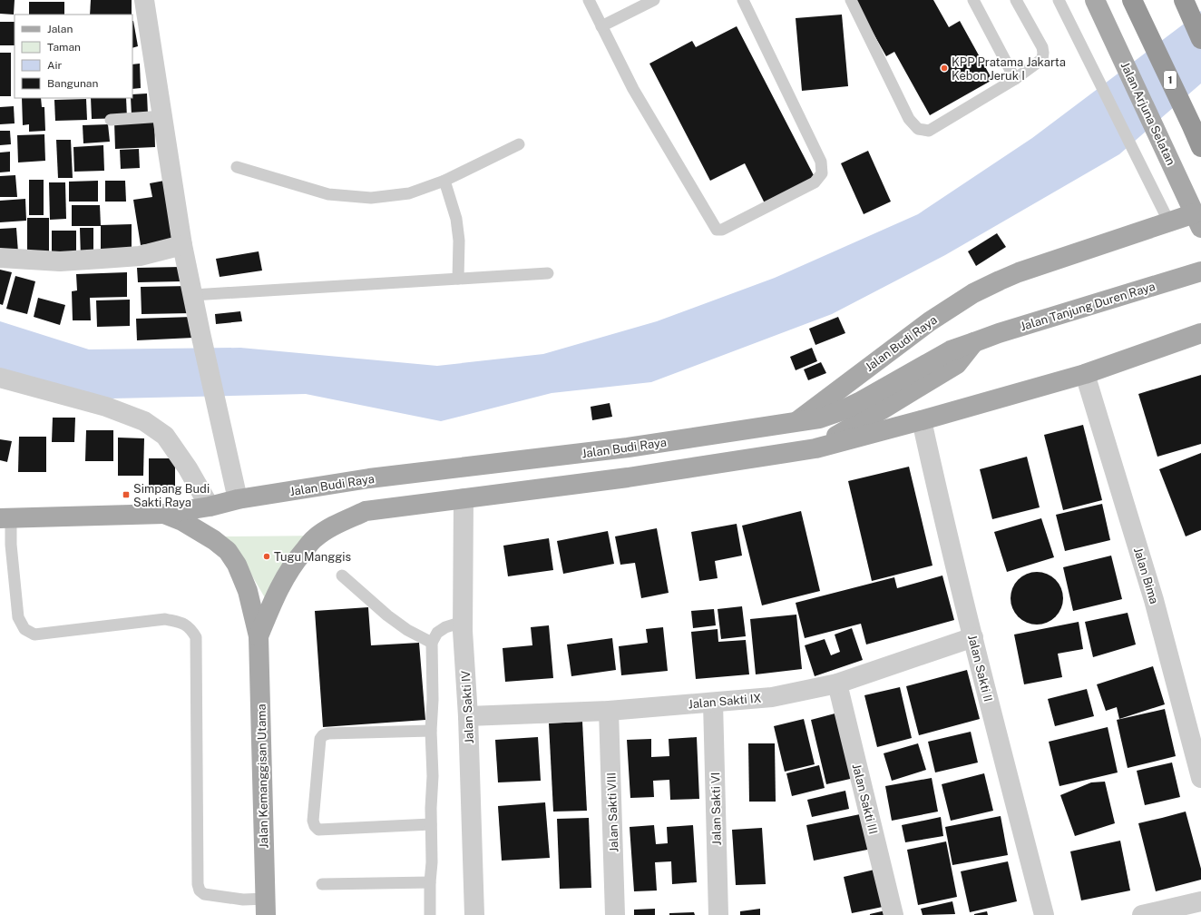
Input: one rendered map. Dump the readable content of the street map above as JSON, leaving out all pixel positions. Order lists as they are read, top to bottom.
{
  "streets": {
    "highway": ["1"],
    "main road": [
      "Jalan Arjuna Selatan",
      "Jalan Tanjung Duren Raya",
      "Jalan Budi Raya",
      "Jalan Kemanggisan Utama"
    ],
    "street": [
      "Jalan Bima",
      "Jalan Sakti II",
      "Jalan Sakti IX",
      "Jalan Sakti IV",
      "Jalan Sakti III",
      "Jalan Sakti VI",
      "Jalan Sakti VIII"
    ]
  },
  "crossings": [
    ["Jalan Arjuna Selatan", "Jalan Budi Raya"],
    ["Jalan Tanjung Duren Raya", "Jalan Budi Raya"],
    ["Jalan Budi Raya", "Jalan Kemanggisan Utama"],
    ["Jalan Sakti II", "Jalan Sakti IX"],
    ["Jalan Sakti IX", "Jalan Sakti IV"],
    ["Jalan Sakti IX", "Jalan Sakti III"],
    ["Jalan Sakti IX", "Jalan Sakti VI"],
    ["Jalan Sakti IX", "Jalan Sakti VIII"],
    ["Jalan Sakti IV", "Jalan Kemanggisan Utama"]
  ],
  "places": {
    "other": ["KPP Pratama Jakarta Kebon Jeruk I", "Tugu Manggis"],
    "transit": ["Simpang Budi Sakti Raya"]
  },
  "legend": [
    "Jalan",
    "Taman",
    "Air",
    "Bangunan"
  ]
}
